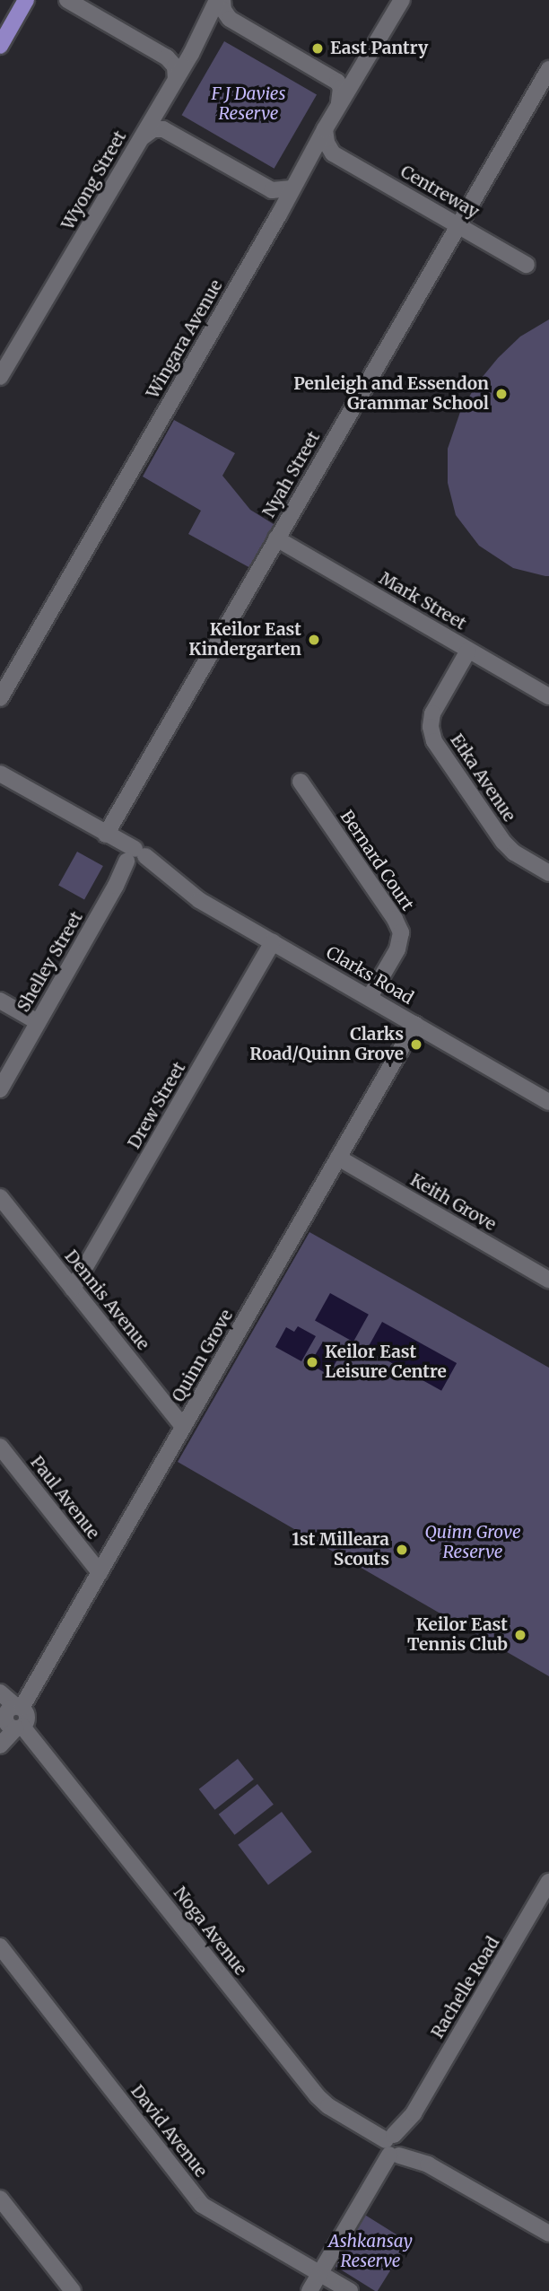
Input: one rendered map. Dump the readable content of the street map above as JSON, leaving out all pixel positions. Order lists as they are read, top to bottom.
{
  "streets": {
    "street": [
      "Wyong Street",
      "Centreway",
      "Wingara Avenue",
      "Nyah Street",
      "Mark Street",
      "Etka Avenue",
      "Bernard Court",
      "Shelley Street",
      "Clarks Road",
      "Drew Street",
      "Keith Grove",
      "Dennis Avenue",
      "Quinn Grove",
      "Paul Avenue",
      "Noga Avenue",
      "Rachelle Road",
      "David Avenue"
    ]
  },
  "crossings": [
    ["Wyong Street", "Wingara Avenue"],
    ["Centreway", "Nyah Street"],
    ["Nyah Street", "Mark Street"],
    ["Nyah Street", "Clarks Road"],
    ["Mark Street", "Etka Avenue"],
    ["Bernard Court", "Clarks Road"],
    ["Shelley Street", "Clarks Road"],
    ["Clarks Road", "Drew Street"],
    ["Clarks Road", "Quinn Grove"],
    ["Drew Street", "Dennis Avenue"],
    ["Keith Grove", "Quinn Grove"],
    ["Dennis Avenue", "Quinn Grove"],
    ["Quinn Grove", "Paul Avenue"],
    ["Quinn Grove", "Noga Avenue"],
    ["Noga Avenue", "Rachelle Road"],
    ["Rachelle Road", "David Avenue"]
  ],
  "parks": ["F J Davies Reserve", "Quinn Grove Reserve", "Ashkansay Reserve"],
  "places": [
    "East Pantry",
    "Penleigh and Essendon Grammar School",
    "Keilor East Kindergarten",
    "Clarks Road/Quinn Grove",
    "Keilor East Leisure Centre",
    "1st Milleara Scouts",
    "Keilor East Tennis Club"
  ]
}
